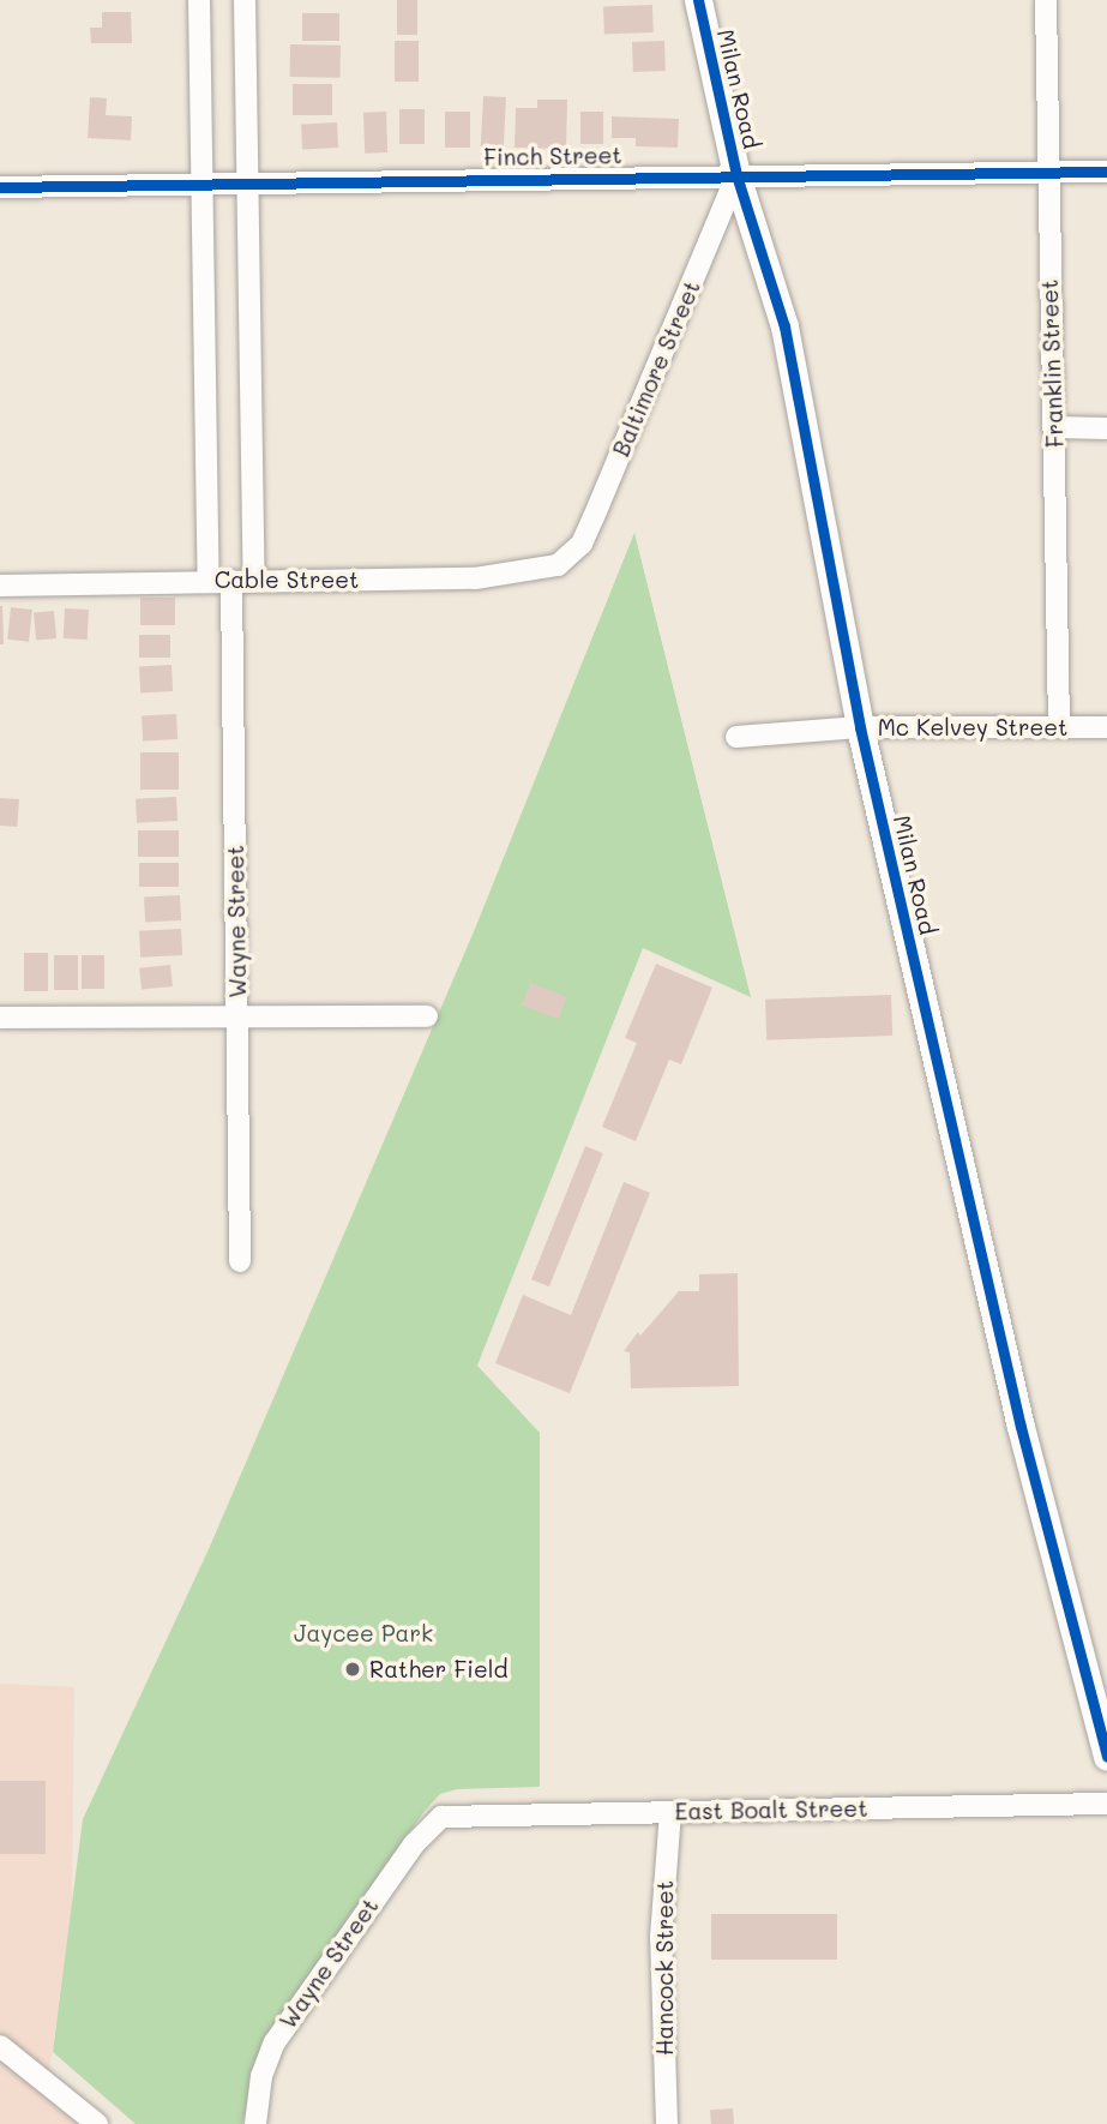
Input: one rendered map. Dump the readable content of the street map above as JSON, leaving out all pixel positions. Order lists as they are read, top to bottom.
{
  "streets": {
    "street": [
      "Milan Road",
      "Finch Street",
      "Franklin Street",
      "Baltimore Street",
      "Cable Street",
      "Mc Kelvey Street",
      "Wayne Street",
      "East Boalt Street",
      "Hancock Street"
    ]
  },
  "crossings": [
    ["Milan Road", "Finch Street"],
    ["Milan Road", "Baltimore Street"],
    ["Milan Road", "Mc Kelvey Street"],
    ["Finch Street", "Franklin Street"],
    ["Finch Street", "Baltimore Street"],
    ["Franklin Street", "Mc Kelvey Street"],
    ["Baltimore Street", "Cable Street"],
    ["Cable Street", "Wayne Street"],
    ["Wayne Street", "East Boalt Street"],
    ["East Boalt Street", "Hancock Street"]
  ],
  "parks": ["Jaycee Park"],
  "places": ["Rather Field"]
}
